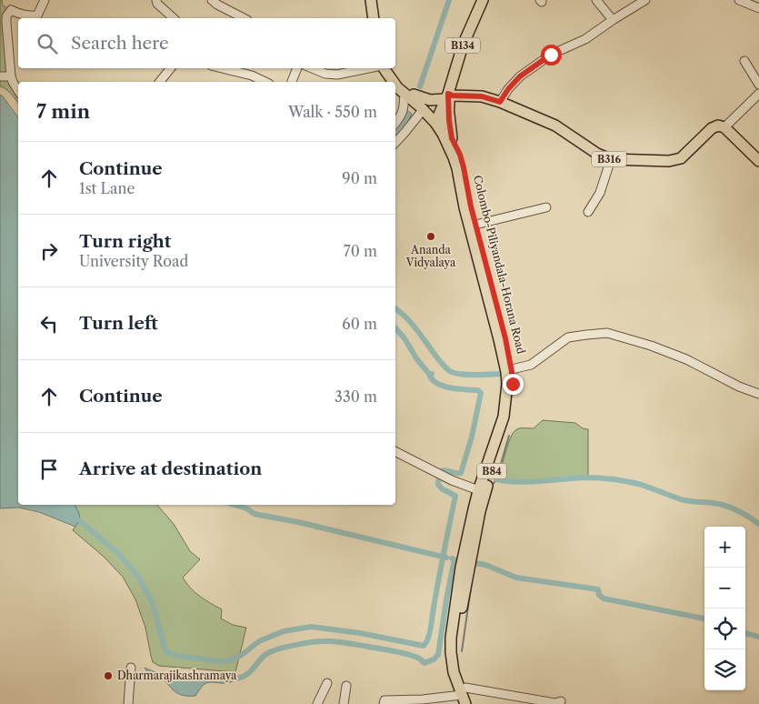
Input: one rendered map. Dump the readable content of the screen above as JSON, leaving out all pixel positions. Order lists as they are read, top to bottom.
{
  "streets": {
    "main road": [
      "B134",
      "B316",
      "Colombo-Piliyandala-Horana Road",
      "B84"
    ]
  },
  "crossings": [
    ["B134", "B316"],
    ["B134", "Colombo-Piliyandala-Horana Road"]
  ],
  "places": ["Ananda Vidyalaya", "Dharmarajikashramaya"],
  "page": {
    "search": "Search here",
    "heading": ["7 min", "Walk · 550 m"],
    "list": [
      ["Continue", "1st Lane", "90 m"],
      ["Turn right", "University Road", "70 m"],
      ["Turn left", "60 m"],
      ["Continue", "330 m"],
      "Arrive at destination"
    ],
    "map_buttons": ["+", "−"]
  }
}
